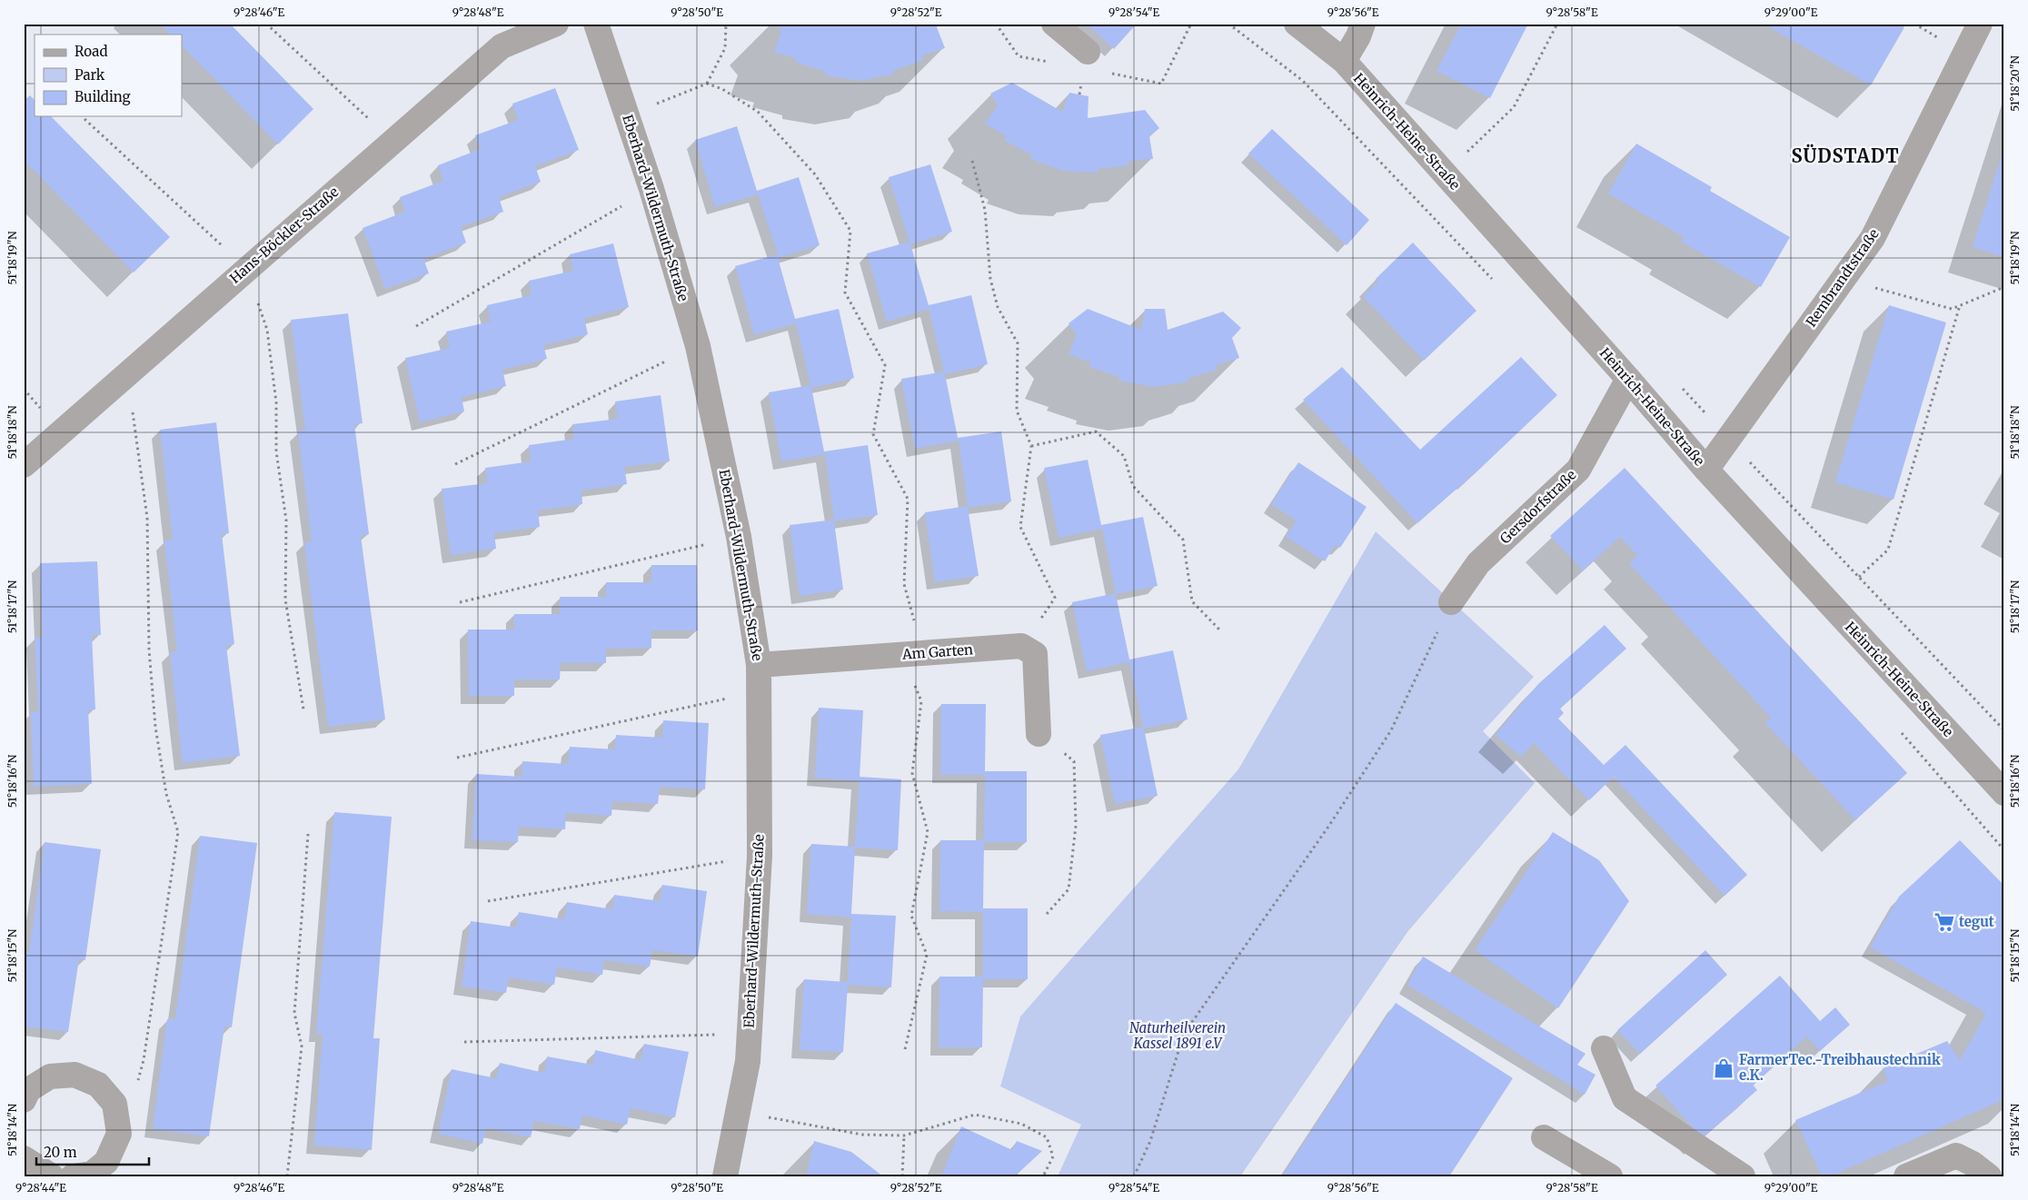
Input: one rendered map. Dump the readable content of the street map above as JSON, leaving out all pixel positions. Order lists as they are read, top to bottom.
{
  "streets": {
    "street": [
      "Heinrich-Heine-Straße",
      "Eberhard-Wildermuth-Straße",
      "Hans-Böckler-Straße",
      "Rembrandtstraße",
      "Gersdorfstraße",
      "Am Garten"
    ]
  },
  "crossings": [
    ["Heinrich-Heine-Straße", "Rembrandtstraße"],
    ["Heinrich-Heine-Straße", "Gersdorfstraße"],
    ["Eberhard-Wildermuth-Straße", "Am Garten"]
  ],
  "districts": ["SÜDSTADT"],
  "parks": ["Naturheilverein Kassel 1891 e.V"],
  "places": {
    "supermarket": ["tegut"],
    "shop": ["FarmerTec.-Treibhaustechnik e.K."]
  },
  "legend": ["Road", "Park", "Building"],
  "scale_bar": "20 m",
  "coordinates": [
    "9°28'46\"E",
    "9°28'48\"E",
    "9°28'50\"E",
    "9°28'52\"E",
    "9°28'54\"E",
    "9°28'56\"E",
    "9°28'58\"E",
    "9°29'00\"E",
    "51°18'20\"N",
    "51°18'19\"N",
    "51°18'18\"N",
    "51°18'17\"N",
    "51°18'16\"N",
    "51°18'15\"N",
    "51°18'14\"N",
    "9°28'44\"E"
  ]
}
